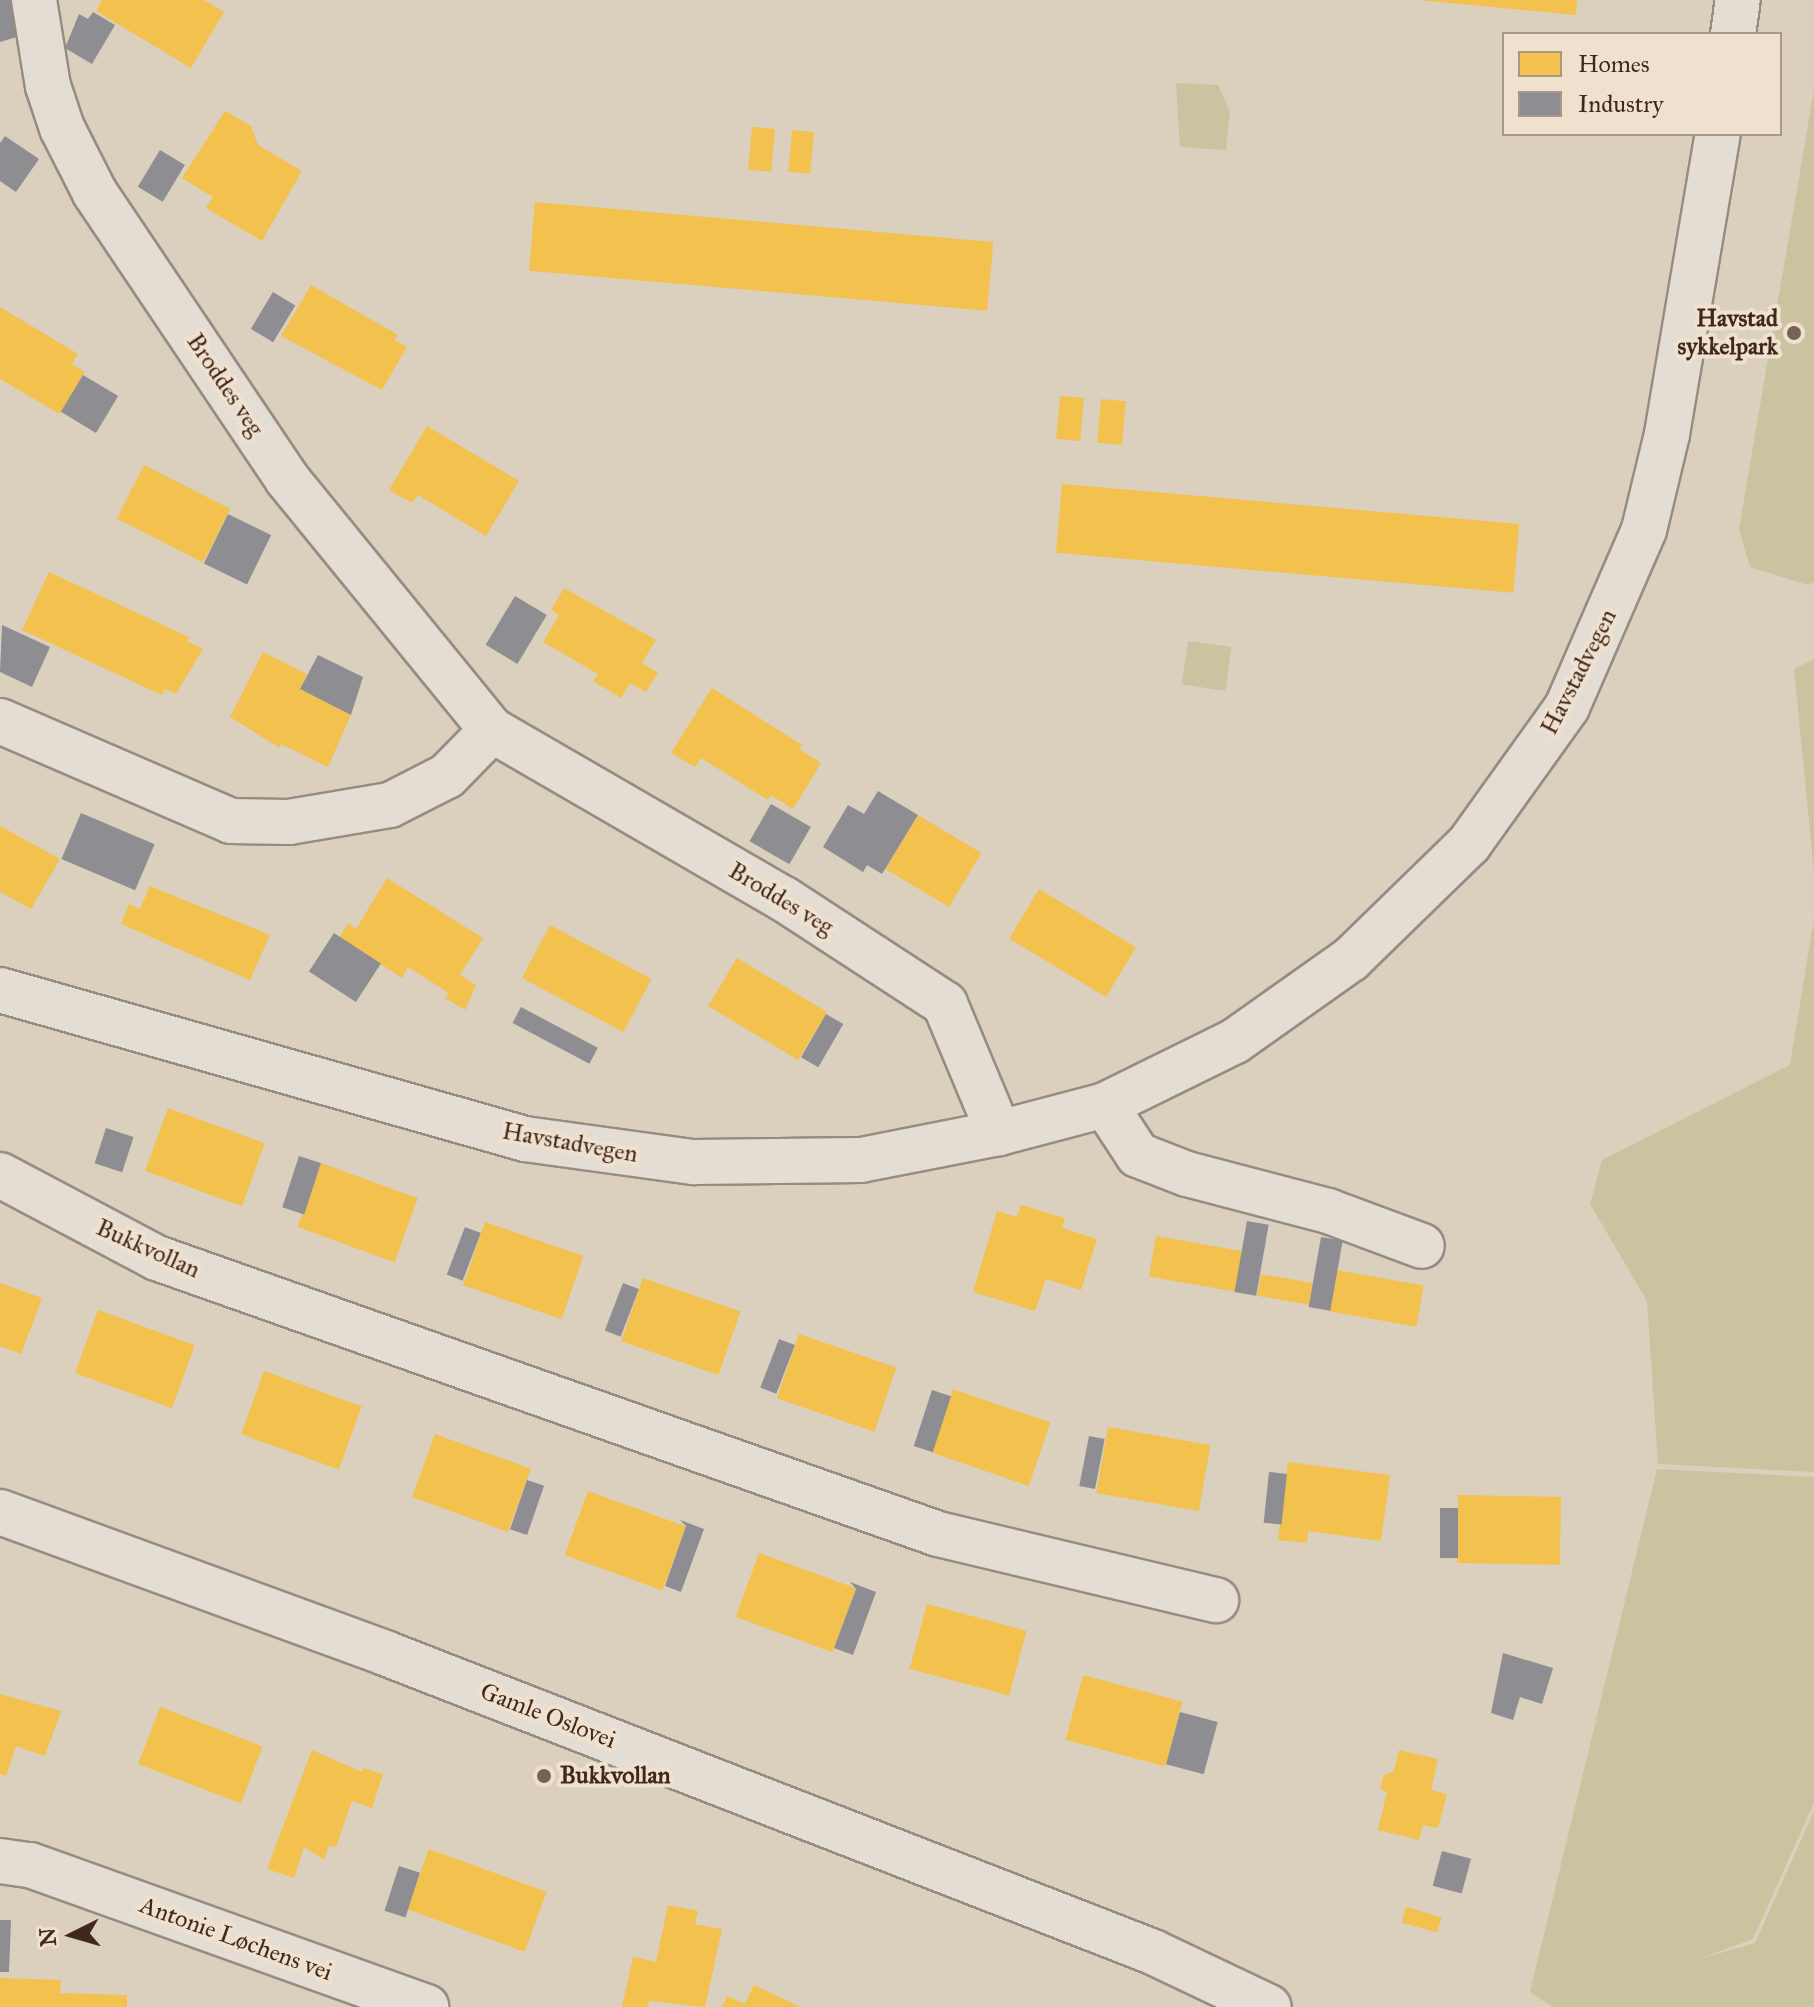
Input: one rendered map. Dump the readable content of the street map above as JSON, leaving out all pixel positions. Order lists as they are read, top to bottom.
{
  "streets": {
    "street": [
      "Broddes veg",
      "Havstadvegen",
      "Bukkvollan",
      "Gamle Oslovei",
      "Antonie Løchens vei"
    ]
  },
  "crossings": [
    ["Broddes veg", "Havstadvegen"]
  ],
  "places": ["Havstad sykkelpark", "Bukkvollan"],
  "legend": ["Homes", "Industry"],
  "north": "left"
}
